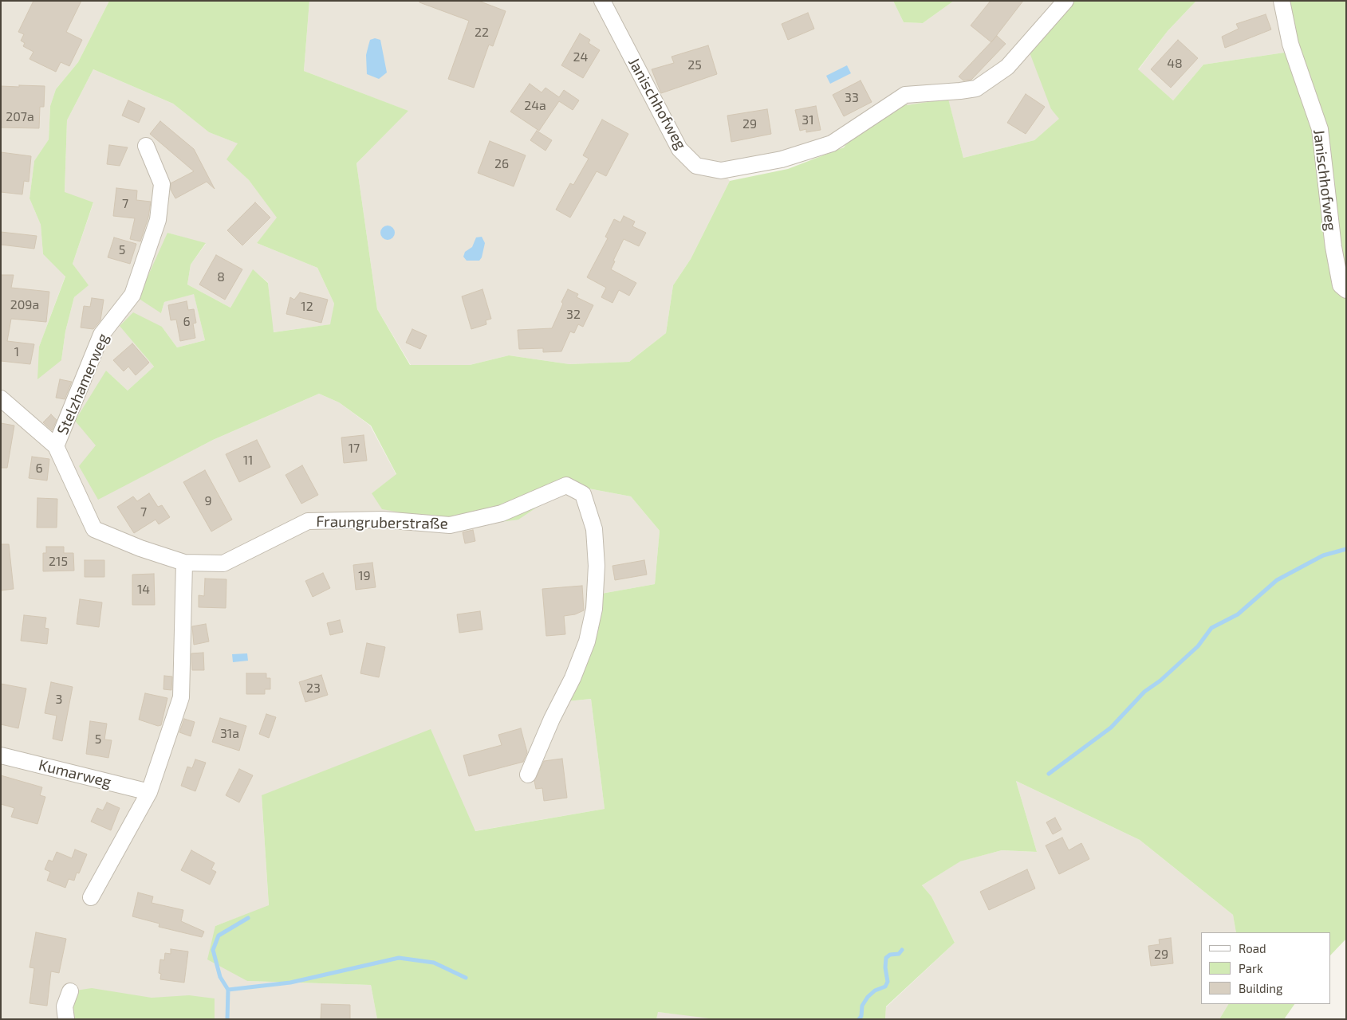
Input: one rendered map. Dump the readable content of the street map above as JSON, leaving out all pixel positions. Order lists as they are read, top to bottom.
{
  "streets": {
    "street": [
      "Janischhofweg",
      "Stelzhamerweg",
      "Fraungruberstraße",
      "Kumarweg"
    ]
  },
  "crossings": [
    ["Stelzhamerweg", "Fraungruberstraße"]
  ],
  "house_numbers": [
    "22",
    "24",
    "48",
    "25",
    "33",
    "24a",
    "207a",
    "31",
    "29",
    "26",
    "7",
    "5",
    "8",
    "209a",
    "12",
    "32",
    "6",
    "1",
    "17",
    "11",
    "6",
    "9",
    "7",
    "215",
    "19",
    "14",
    "23",
    "3",
    "31a",
    "5",
    "29"
  ],
  "legend": ["Road", "Park", "Building"]
}
